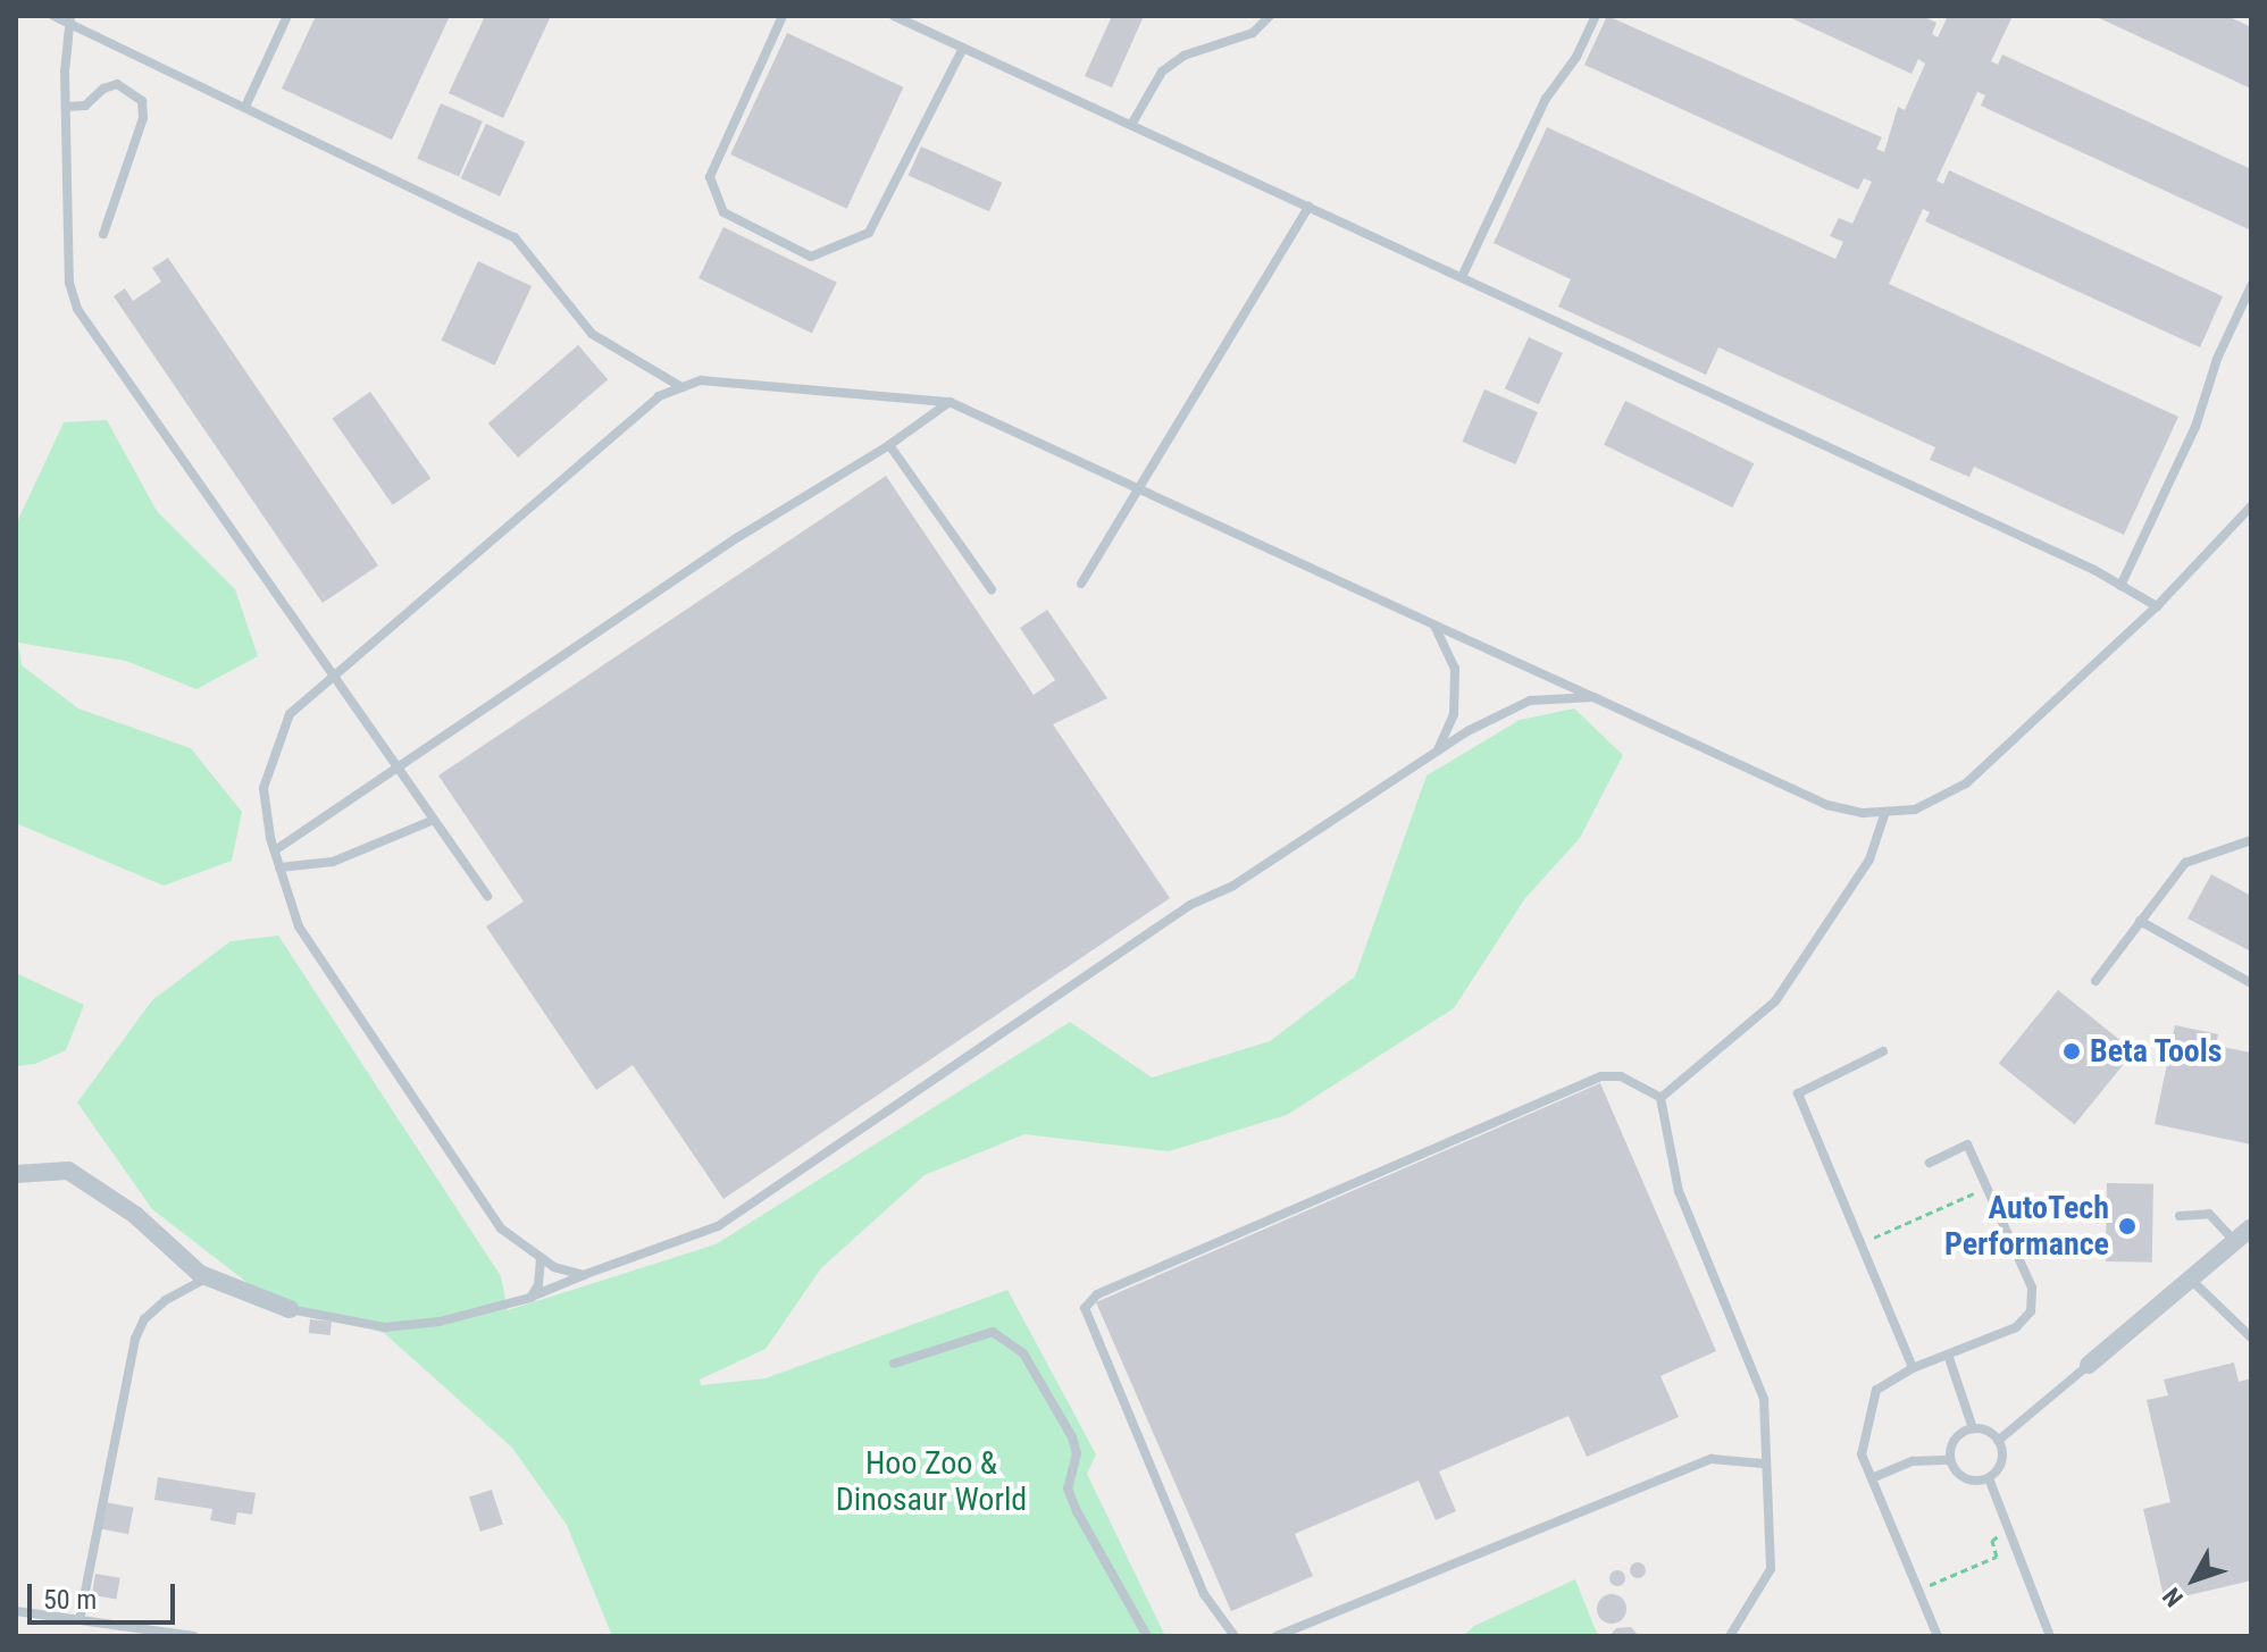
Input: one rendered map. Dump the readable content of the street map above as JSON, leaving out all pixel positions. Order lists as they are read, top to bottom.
{
  "parks": ["Hoo Zoo & Dinosaur World"],
  "places": ["Beta Tools", "AutoTech Performance"],
  "scale_bar": "50 m",
  "north": "bottom left"
}
